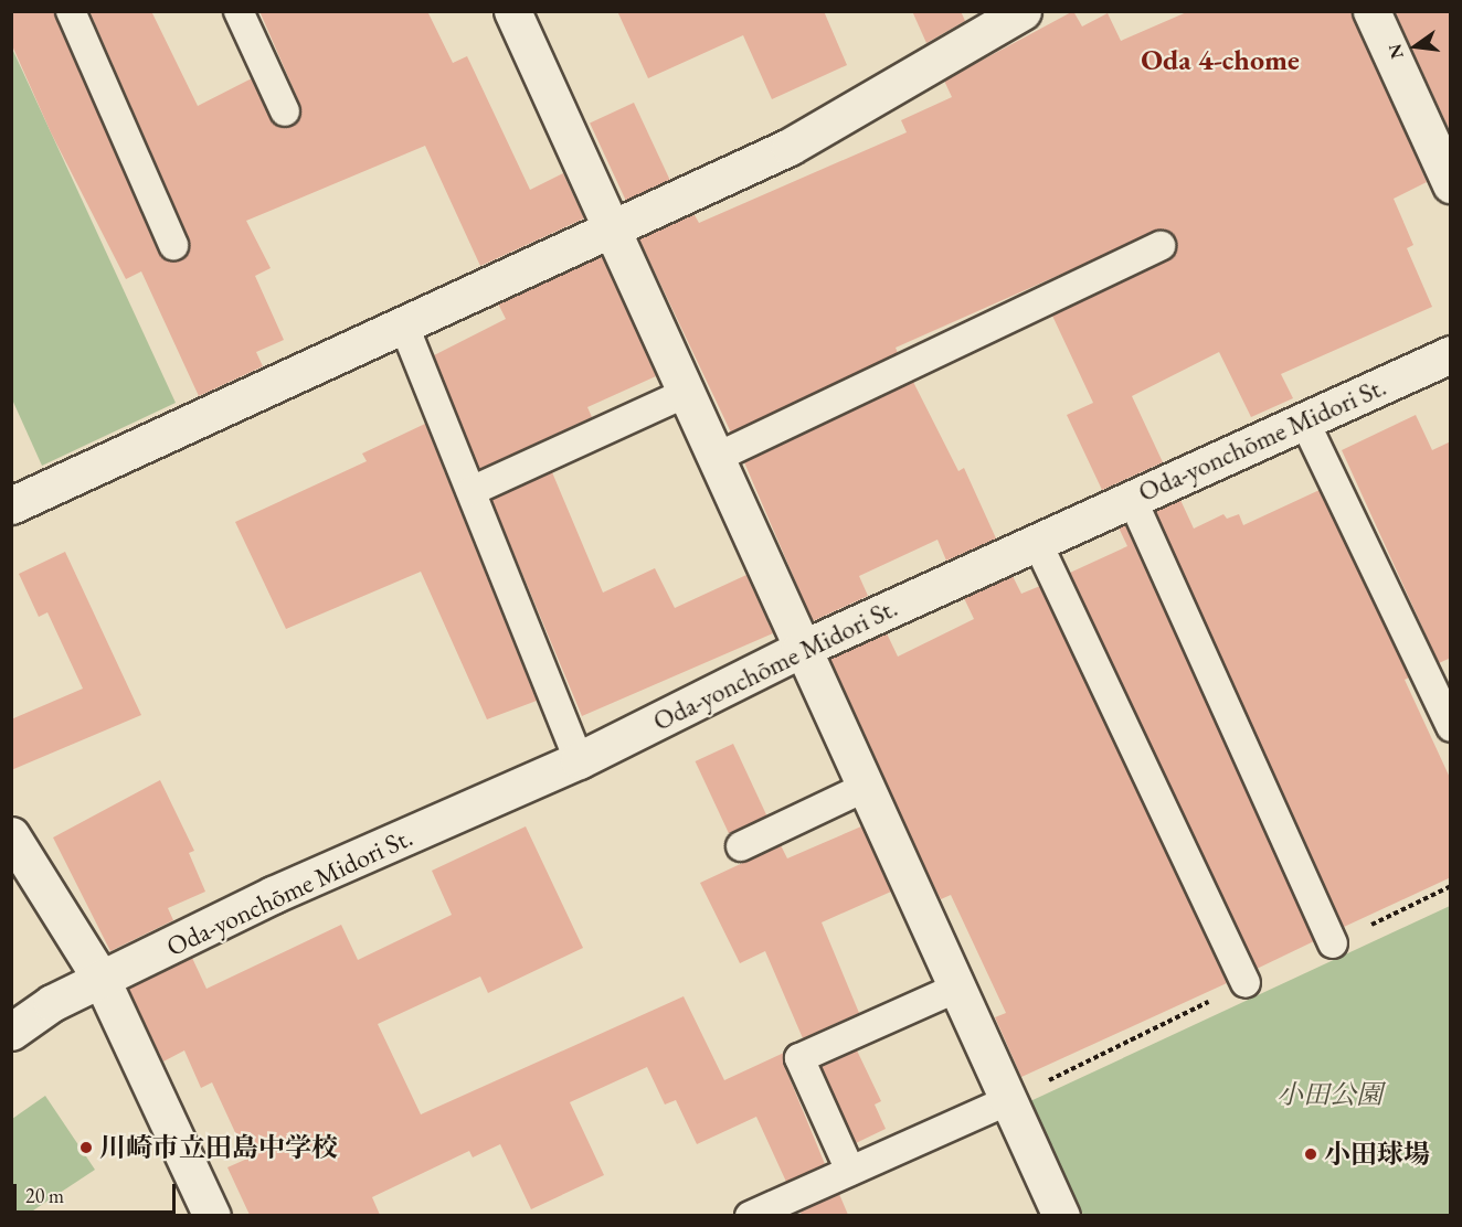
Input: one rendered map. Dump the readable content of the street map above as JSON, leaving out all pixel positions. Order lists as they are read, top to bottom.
{
  "streets": {
    "street": ["Oda-yonchōme Midori St."]
  },
  "districts": ["Oda 4-chome"],
  "parks": ["小田公園"],
  "places": ["川崎市立田島中学校", "小田球場"],
  "scale_bar": "20 m",
  "north": "left"
}
